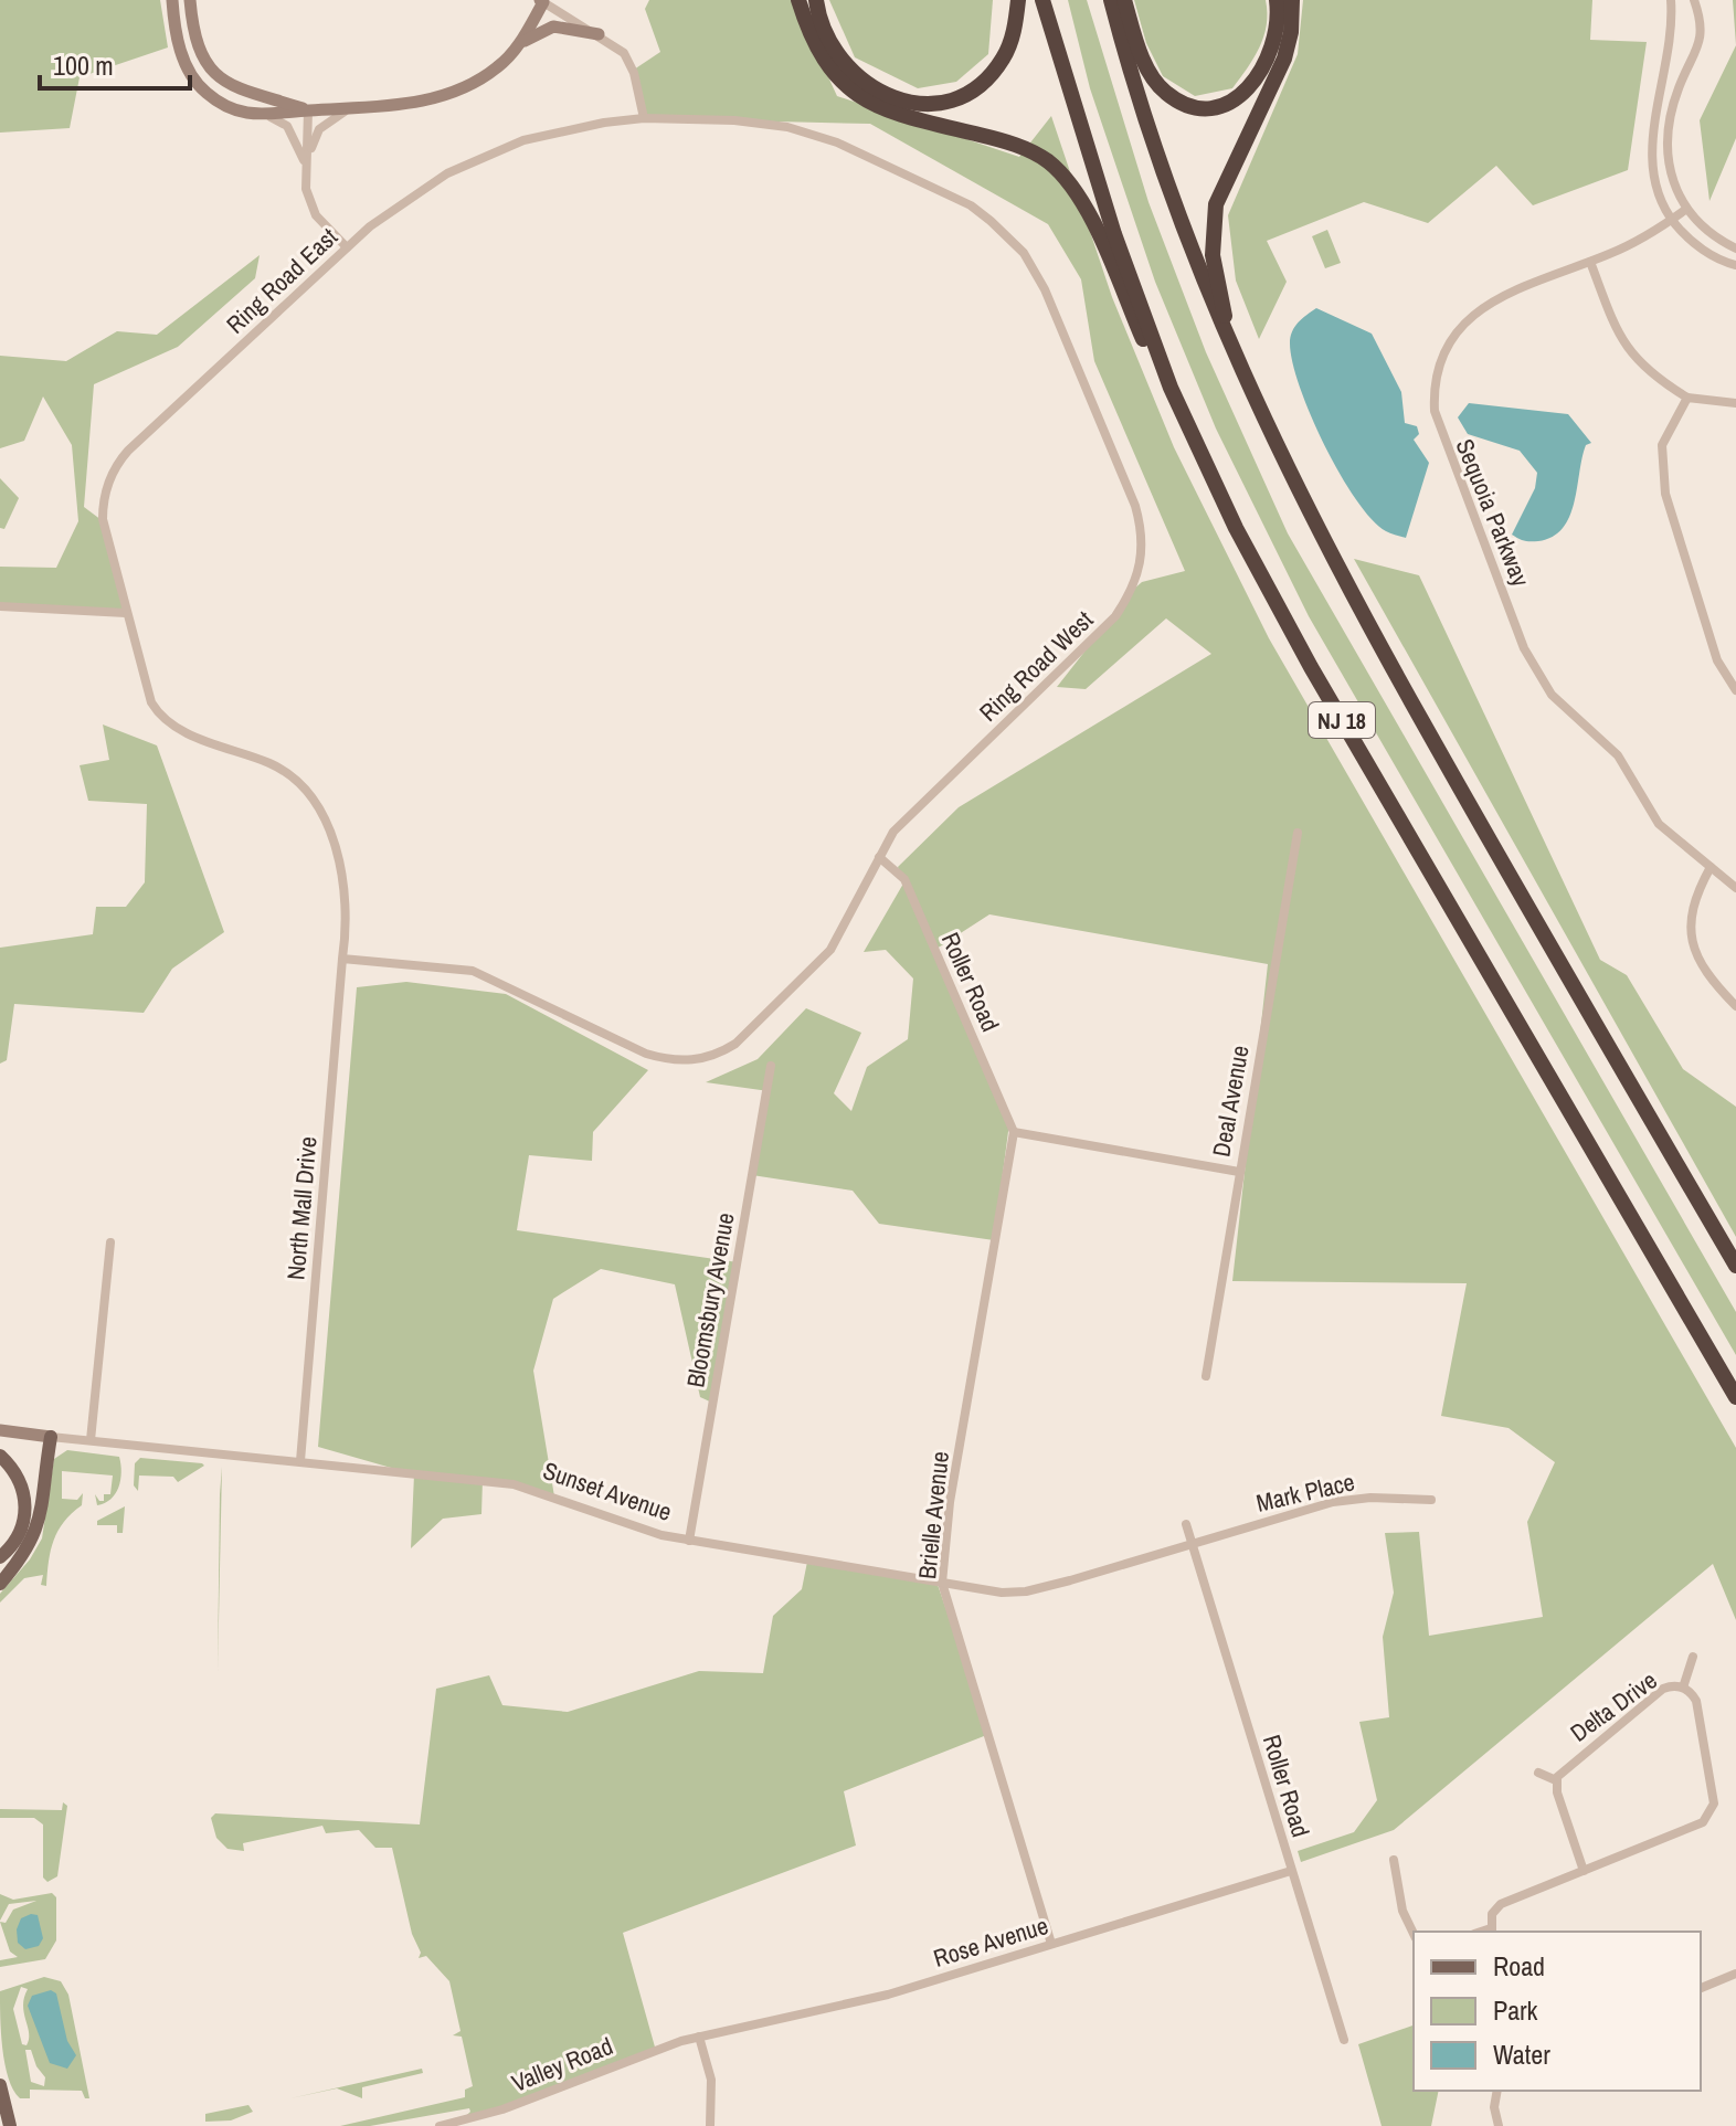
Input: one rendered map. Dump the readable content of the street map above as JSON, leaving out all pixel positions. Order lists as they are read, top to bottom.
{
  "streets": {
    "highway": ["NJ 18"],
    "street": [
      "Ring Road East",
      "Sequoia Parkway",
      "Ring Road West",
      "Roller Road",
      "Deal Avenue",
      "North Mall Drive",
      "Bloomsbury Avenue",
      "Sunset Avenue",
      "Mark Place",
      "Brielle Avenue",
      "Delta Drive",
      "Rose Avenue",
      "Valley Road"
    ]
  },
  "crossings": [
    ["Ring Road East", "Ring Road West"],
    ["Ring Road East", "North Mall Drive"],
    ["Ring Road West", "Roller Road"],
    ["Ring Road West", "North Mall Drive"],
    ["Roller Road", "Sunset Avenue"],
    ["Roller Road", "Mark Place"],
    ["Roller Road", "Brielle Avenue"],
    ["Roller Road", "Rose Avenue"],
    ["North Mall Drive", "Sunset Avenue"],
    ["Bloomsbury Avenue", "Sunset Avenue"],
    ["Sunset Avenue", "Mark Place"],
    ["Sunset Avenue", "Brielle Avenue"],
    ["Brielle Avenue", "Rose Avenue"],
    ["Rose Avenue", "Valley Road"]
  ],
  "legend": ["Road", "Park", "Water"],
  "scale_bar": "100 m"
}
